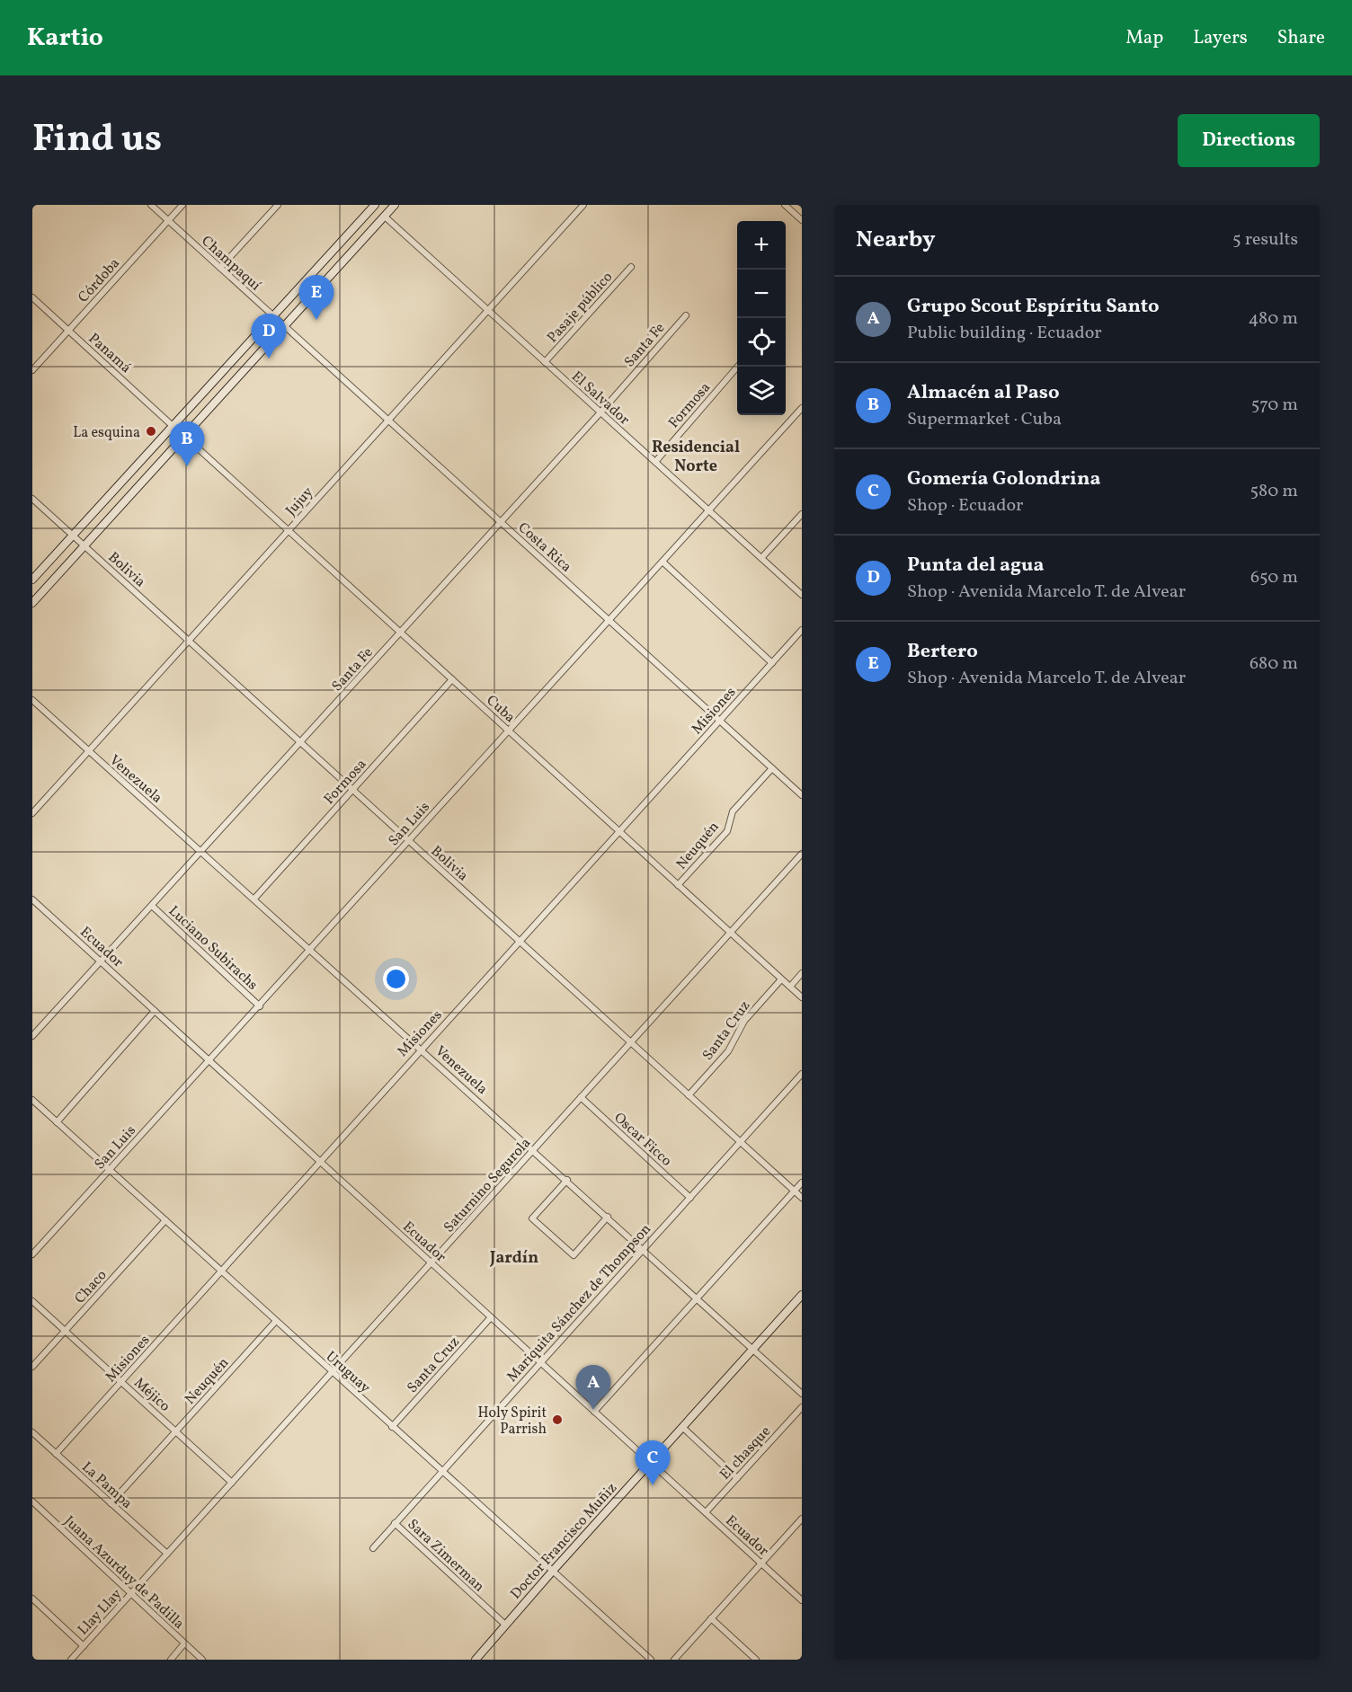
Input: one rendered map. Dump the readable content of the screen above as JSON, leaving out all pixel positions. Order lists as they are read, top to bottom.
{
  "streets": {
    "main road": ["Doctor Francisco Muñiz"],
    "street": [
      "Champaquí",
      "Córdoba",
      "Pasaje público",
      "Santa Fe",
      "Panamá",
      "El Salvador",
      "Formosa",
      "Jujuy",
      "Costa Rica",
      "Bolivia",
      "Cuba",
      "Misiones",
      "Venezuela",
      "San Luis",
      "Neuquén",
      "Ecuador",
      "Luciano Subirachs",
      "Santa Cruz",
      "Oscar Ficco",
      "Saturnino Segurola",
      "Chaco",
      "Mariquita Sánchez de Thompson",
      "Uruguay",
      "Méjico",
      "El chasque",
      "La Pampa",
      "Sara Zimerman",
      "Juana Azurduy de Padilla",
      "Llay Llay"
    ]
  },
  "crossings": [
    ["Champaquí", "Córdoba"],
    ["Champaquí", "Costa Rica"],
    ["Córdoba", "Panamá"],
    ["Pasaje público", "El Salvador"],
    ["Santa Fe", "El Salvador"],
    ["Santa Fe", "Costa Rica"],
    ["Santa Fe", "Bolivia"],
    ["Santa Fe", "Cuba"],
    ["Santa Fe", "Venezuela"],
    ["Santa Fe", "Ecuador"],
    ["Santa Fe", "Luciano Subirachs"],
    ["El Salvador", "Formosa"],
    ["El Salvador", "Jujuy"],
    ["El Salvador", "San Luis"],
    ["Formosa", "Bolivia"],
    ["Formosa", "Cuba"],
    ["Formosa", "Venezuela"],
    ["Jujuy", "Costa Rica"],
    ["Jujuy", "Bolivia"],
    ["Jujuy", "Cuba"],
    ["Jujuy", "Venezuela"],
    ["Costa Rica", "Misiones"],
    ["Costa Rica", "San Luis"],
    ["Costa Rica", "Neuquén"],
    ["Bolivia", "Misiones"],
    ["Bolivia", "San Luis"],
    ["Bolivia", "Santa Cruz"],
    ["Bolivia", "Saturnino Segurola"],
    ["Bolivia", "Mariquita Sánchez de Thompson"],
    ["Cuba", "Misiones"],
    ["Cuba", "San Luis"],
    ["Cuba", "Neuquén"],
    ["Cuba", "Santa Cruz"],
    ["Cuba", "Saturnino Segurola"],
    ["Misiones", "Venezuela"],
    ["Misiones", "Ecuador"],
    ["Misiones", "Uruguay"],
    ["Misiones", "Méjico"],
    ["Misiones", "La Pampa"],
    ["Venezuela", "San Luis"],
    ["Venezuela", "Saturnino Segurola"],
    ["Venezuela", "Mariquita Sánchez de Thompson"],
    ["Venezuela", "Doctor Francisco Muñiz"],
    ["San Luis", "Ecuador"],
    ["San Luis", "Luciano Subirachs"],
    ["San Luis", "Uruguay"],
    ["Neuquén", "Uruguay"],
    ["Neuquén", "Méjico"],
    ["Neuquén", "La Pampa"],
    ["Ecuador", "Santa Cruz"],
    ["Ecuador", "Saturnino Segurola"],
    ["Ecuador", "Mariquita Sánchez de Thompson"],
    ["Ecuador", "El chasque"],
    ["Ecuador", "Doctor Francisco Muñiz"],
    ["Santa Cruz", "Uruguay"],
    ["Oscar Ficco", "Saturnino Segurola"],
    ["Oscar Ficco", "Mariquita Sánchez de Thompson"],
    ["Saturnino Segurola", "Uruguay"],
    ["Saturnino Segurola", "Méjico"],
    ["Saturnino Segurola", "La Pampa"],
    ["Saturnino Segurola", "Llay Llay"],
    ["Chaco", "Uruguay"],
    ["Chaco", "Méjico"],
    ["Mariquita Sánchez de Thompson", "Uruguay"],
    ["Mariquita Sánchez de Thompson", "Sara Zimerman"],
    ["Uruguay", "Doctor Francisco Muñiz"],
    ["La Pampa", "Llay Llay"],
    ["Doctor Francisco Muñiz", "Sara Zimerman"],
    ["Juana Azurduy de Padilla", "Llay Llay"]
  ],
  "districts": ["Residencial Norte", "Jardín"],
  "places": ["La esquina", "Holy Spirit Parrish"],
  "page": {
    "header": "Kartio",
    "nav": ["Map", "Layers", "Share"],
    "title": "Find us",
    "buttons": "Directions",
    "heading": ["Nearby", "5 results"],
    "map_buttons": ["+", "−"],
    "pins": [
      "E",
      "D",
      "B",
      "A",
      "C"
    ],
    "list": [
      {
        "mark": "A",
        "name": "Grupo Scout Espíritu Santo",
        "note": "Public building · Ecuador",
        "value": "480 m"
      },
      {
        "mark": "B",
        "name": "Almacén al Paso",
        "note": "Supermarket · Cuba",
        "value": "570 m"
      },
      {
        "mark": "C",
        "name": "Gomería Golondrina",
        "note": "Shop · Ecuador",
        "value": "580 m"
      },
      {
        "mark": "D",
        "name": "Punta del agua",
        "note": "Shop · Avenida Marcelo T. de Alvear",
        "value": "650 m"
      },
      {
        "mark": "E",
        "name": "Bertero",
        "note": "Shop · Avenida Marcelo T. de Alvear",
        "value": "680 m"
      }
    ]
  }
}
